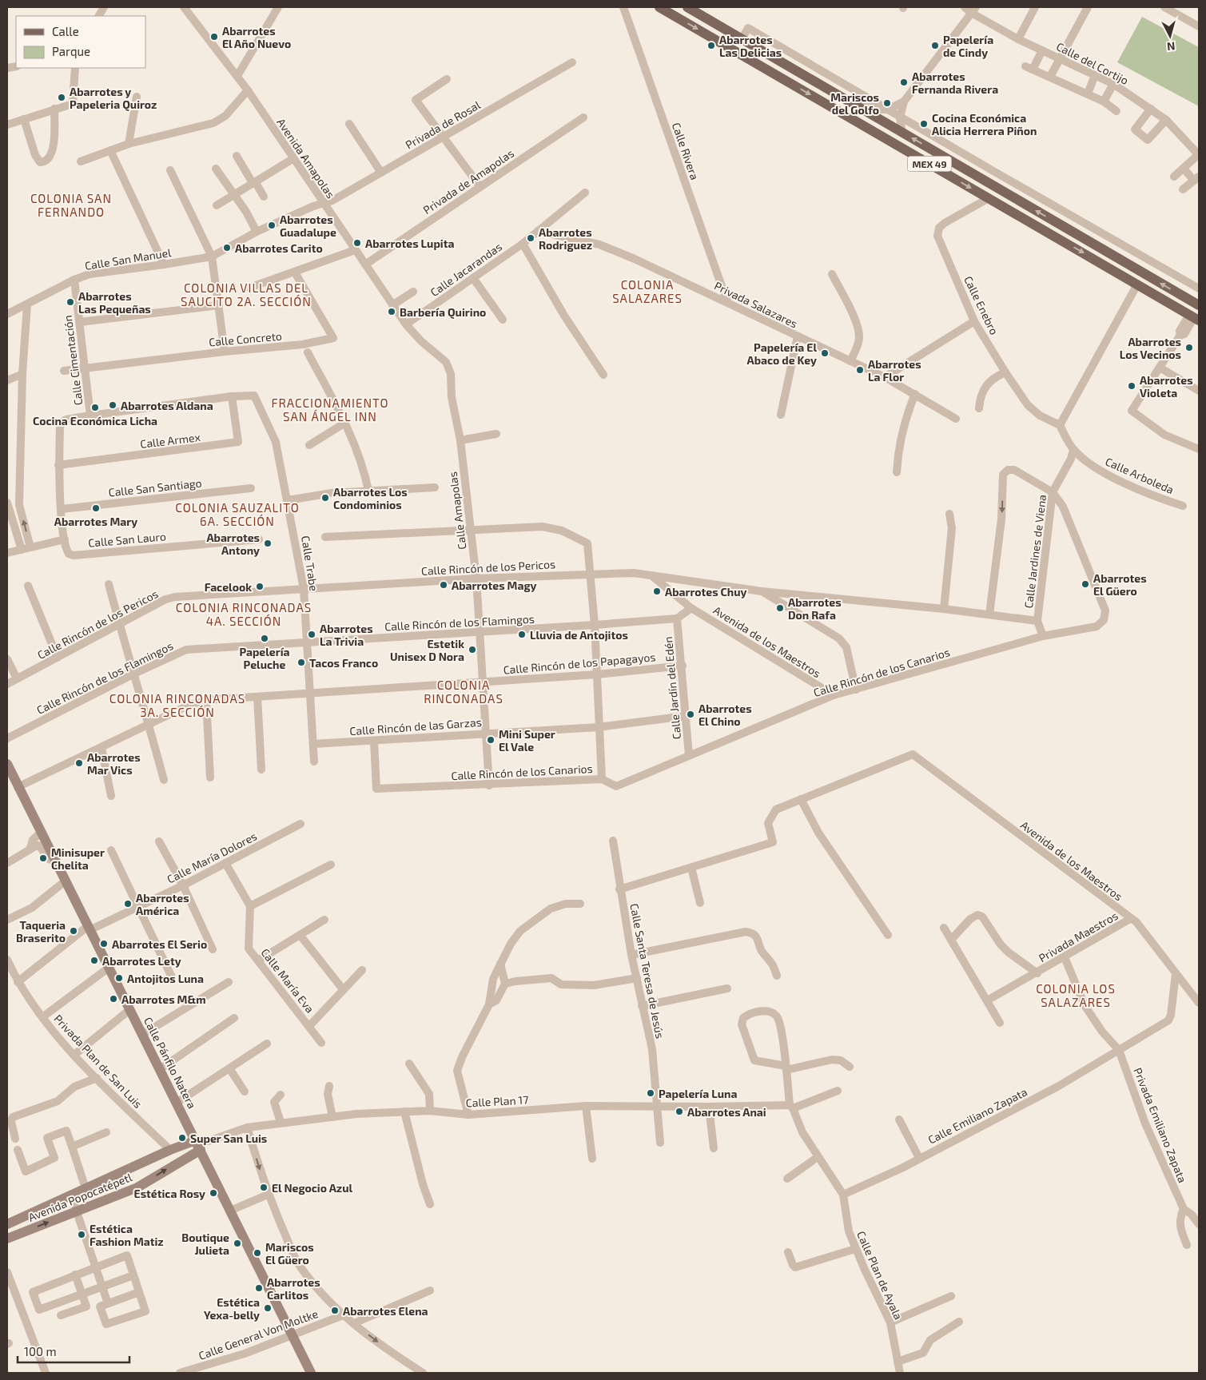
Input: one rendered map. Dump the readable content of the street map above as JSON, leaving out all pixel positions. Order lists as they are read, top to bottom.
{
  "streets": {
    "main road": ["MEX 49", "Calle Pánfilo Natera", "Avenida Popocatépetl"],
    "street": [
      "Calle del Cortijo",
      "Privada de Rosal",
      "Calle Rivera",
      "Avenida Amapolas",
      "Privada de Amapolas",
      "Calle San Manuel",
      "Calle Jacarandas",
      "Privada Salazares",
      "Calle Enebro",
      "Calle Concreto",
      "Calle Cimentación",
      "Calle Armex",
      "Calle Arboleda",
      "Calle San Santiago",
      "Calle Amapolas",
      "Calle San Lauro",
      "Calle Jardines de Viena",
      "Calle Trabe",
      "Calle Rincón de los Pericos",
      "Calle Rincón de los Flamingos",
      "Avenida de los Maestros",
      "Calle Rincón de los Papagayos",
      "Calle Rincón de los Canarios",
      "Calle Jardín del Edén",
      "Calle Rincón de las Garzas",
      "Calle María Dolores",
      "Privada Maestros",
      "Calle Santa Teresa de Jesús",
      "Calle María Eva",
      "Privada Plan de San Luis",
      "Calle Plan 17",
      "Calle Emiliano Zapata",
      "Privada Emiliano Zapata",
      "Calle Plan de Ayala",
      "Calle General Von Moltke"
    ]
  },
  "crossings": [
    ["Privada de Rosal", "Avenida Amapolas"],
    ["Privada de Rosal", "Calle San Manuel"],
    ["Calle Rivera", "Privada Salazares"],
    ["Avenida Amapolas", "Privada de Amapolas"],
    ["Avenida Amapolas", "Calle Jacarandas"],
    ["Avenida Amapolas", "Calle Amapolas"],
    ["MEX 49", "Calle Enebro"],
    ["Calle San Manuel", "Calle Cimentación"],
    ["Calle Jacarandas", "Privada Salazares"],
    ["Calle Jacarandas", "Calle Amapolas"],
    ["Calle Enebro", "Calle Arboleda"],
    ["Calle Concreto", "Calle Cimentación"],
    ["Calle Cimentación", "Calle Trabe"],
    ["Calle Armex", "Calle Trabe"],
    ["Calle Arboleda", "Calle Jardines de Viena"],
    ["Calle Amapolas", "Calle Rincón de los Pericos"],
    ["Calle Amapolas", "Calle Rincón de los Flamingos"],
    ["Calle Amapolas", "Calle Rincón de los Papagayos"],
    ["Calle Amapolas", "Calle Rincón de los Canarios"],
    ["Calle Amapolas", "Calle Rincón de las Garzas"],
    ["Calle Jardines de Viena", "Calle Rincón de los Pericos"],
    ["Calle Jardines de Viena", "Calle Rincón de los Canarios"],
    ["Calle Trabe", "Calle Rincón de los Pericos"],
    ["Calle Trabe", "Calle Rincón de los Flamingos"],
    ["Calle Trabe", "Calle Rincón de los Papagayos"],
    ["Calle Trabe", "Calle Rincón de las Garzas"],
    ["Calle Rincón de los Pericos", "Avenida de los Maestros"],
    ["Calle Rincón de los Flamingos", "Calle Jardín del Edén"],
    ["Avenida de los Maestros", "Calle Rincón de los Canarios"],
    ["Avenida de los Maestros", "Privada Maestros"],
    ["Avenida de los Maestros", "Calle Emiliano Zapata"],
    ["Avenida de los Maestros", "Privada Emiliano Zapata"],
    ["Calle Rincón de los Papagayos", "Calle Jardín del Edén"],
    ["Calle Rincón de los Papagayos", "Calle Pánfilo Natera"],
    ["Calle Rincón de los Canarios", "Calle Jardín del Edén"],
    ["Calle Rincón de los Canarios", "Calle Rincón de las Garzas"],
    ["Calle Jardín del Edén", "Calle Rincón de las Garzas"],
    ["Calle María Dolores", "Privada Plan de San Luis"],
    ["Calle María Dolores", "Calle Pánfilo Natera"],
    ["Privada Maestros", "Calle Emiliano Zapata"],
    ["Privada Maestros", "Privada Emiliano Zapata"],
    ["Calle Santa Teresa de Jesús", "Calle Plan 17"],
    ["Privada Plan de San Luis", "Avenida Popocatépetl"],
    ["Calle Pánfilo Natera", "Calle Plan 17"],
    ["Calle Pánfilo Natera", "Avenida Popocatépetl"],
    ["Calle Pánfilo Natera", "Calle General Von Moltke"],
    ["Calle Plan 17", "Avenida Popocatépetl"],
    ["Calle Plan 17", "Calle Plan de Ayala"],
    ["Calle Emiliano Zapata", "Privada Emiliano Zapata"],
    ["Calle Emiliano Zapata", "Calle Plan de Ayala"]
  ],
  "districts": [
    "COLONIA SAN FERNANDO",
    "COLONIA SALAZARES",
    "COLONIA VILLAS DEL SAUCITO 2A. SECCIÓN",
    "FRACCIONAMIENTO SAN ÁNGEL INN",
    "COLONIA SAUZALITO 6A. SECCIÓN",
    "COLONIA RINCONADAS 4A. SECCIÓN",
    "COLONIA RINCONADAS",
    "COLONIA RINCONADAS 3A. SECCIÓN",
    "COLONIA LOS SALAZARES"
  ],
  "places": [
    "Abarrotes El Año Nuevo",
    "Abarrotes Las Delicias",
    "Papelería de Cindy",
    "Abarrotes Fernanda Rivera",
    "Abarrotes y Papeleria Quiroz",
    "Mariscos del Golfo",
    "Cocina Económica Alicia Herrera Piñon",
    "Abarrotes Guadalupe",
    "Abarrotes Rodriguez",
    "Abarrotes Lupita",
    "Abarrotes Carito",
    "Abarrotes Las Pequeñas",
    "Barbería Quirino",
    "Abarrotes Los Vecinos",
    "Papelería El Abaco de Key",
    "Abarrotes La Flor",
    "Abarrotes Violeta",
    "Abarrotes Aldana",
    "Cocina Económica Licha",
    "Abarrotes Los Condominios",
    "Abarrotes Mary",
    "Abarrotes Antony",
    "Abarrotes El Güero",
    "Abarrotes Magy",
    "Facelook",
    "Abarrotes Chuy",
    "Abarrotes Don Rafa",
    "Abarrotes La Trivia",
    "Lluvia de Antojitos",
    "Papelería Peluche",
    "Estetik Unisex D Nora",
    "Tacos Franco",
    "Abarrotes El Chino",
    "Mini Super El Vale",
    "Abarrotes Mar Vics",
    "Minisuper Chelita",
    "Abarrotes América",
    "Taqueria Braserito",
    "Abarrotes El Serio",
    "Abarrotes Lety",
    "Antojitos Luna",
    "Abarrotes M&m",
    "Papelería Luna",
    "Abarrotes Anai",
    "Super San Luis",
    "El Negocio Azul",
    "Estética Rosy",
    "Estética Fashion Matiz",
    "Boutique Julieta",
    "Mariscos El Güero",
    "Abarrotes Carlitos",
    "Estética Yexa-belly",
    "Abarrotes Elena"
  ],
  "legend": ["Calle", "Parque"],
  "scale_bar": "100 m",
  "north": "bottom"
}
